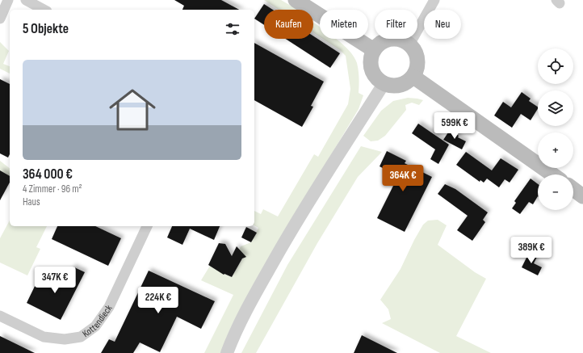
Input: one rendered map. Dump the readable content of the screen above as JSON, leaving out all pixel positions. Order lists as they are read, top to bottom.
{
  "streets": {
    "street": ["Kottendieck"]
  },
  "page": {
    "chip": [
      "Kaufen",
      "Mieten",
      "Filter",
      "Neu"
    ],
    "heading": "5 Objekte",
    "map_buttons": ["+", "−"],
    "list": [
      {
        "name": "364 000 €",
        "note": "4 Zimmer · 96 m² · Haus"
      }
    ],
    "price": [
      "599K €",
      "364K €",
      "389K €",
      "347K €",
      "224K €"
    ]
  }
}
